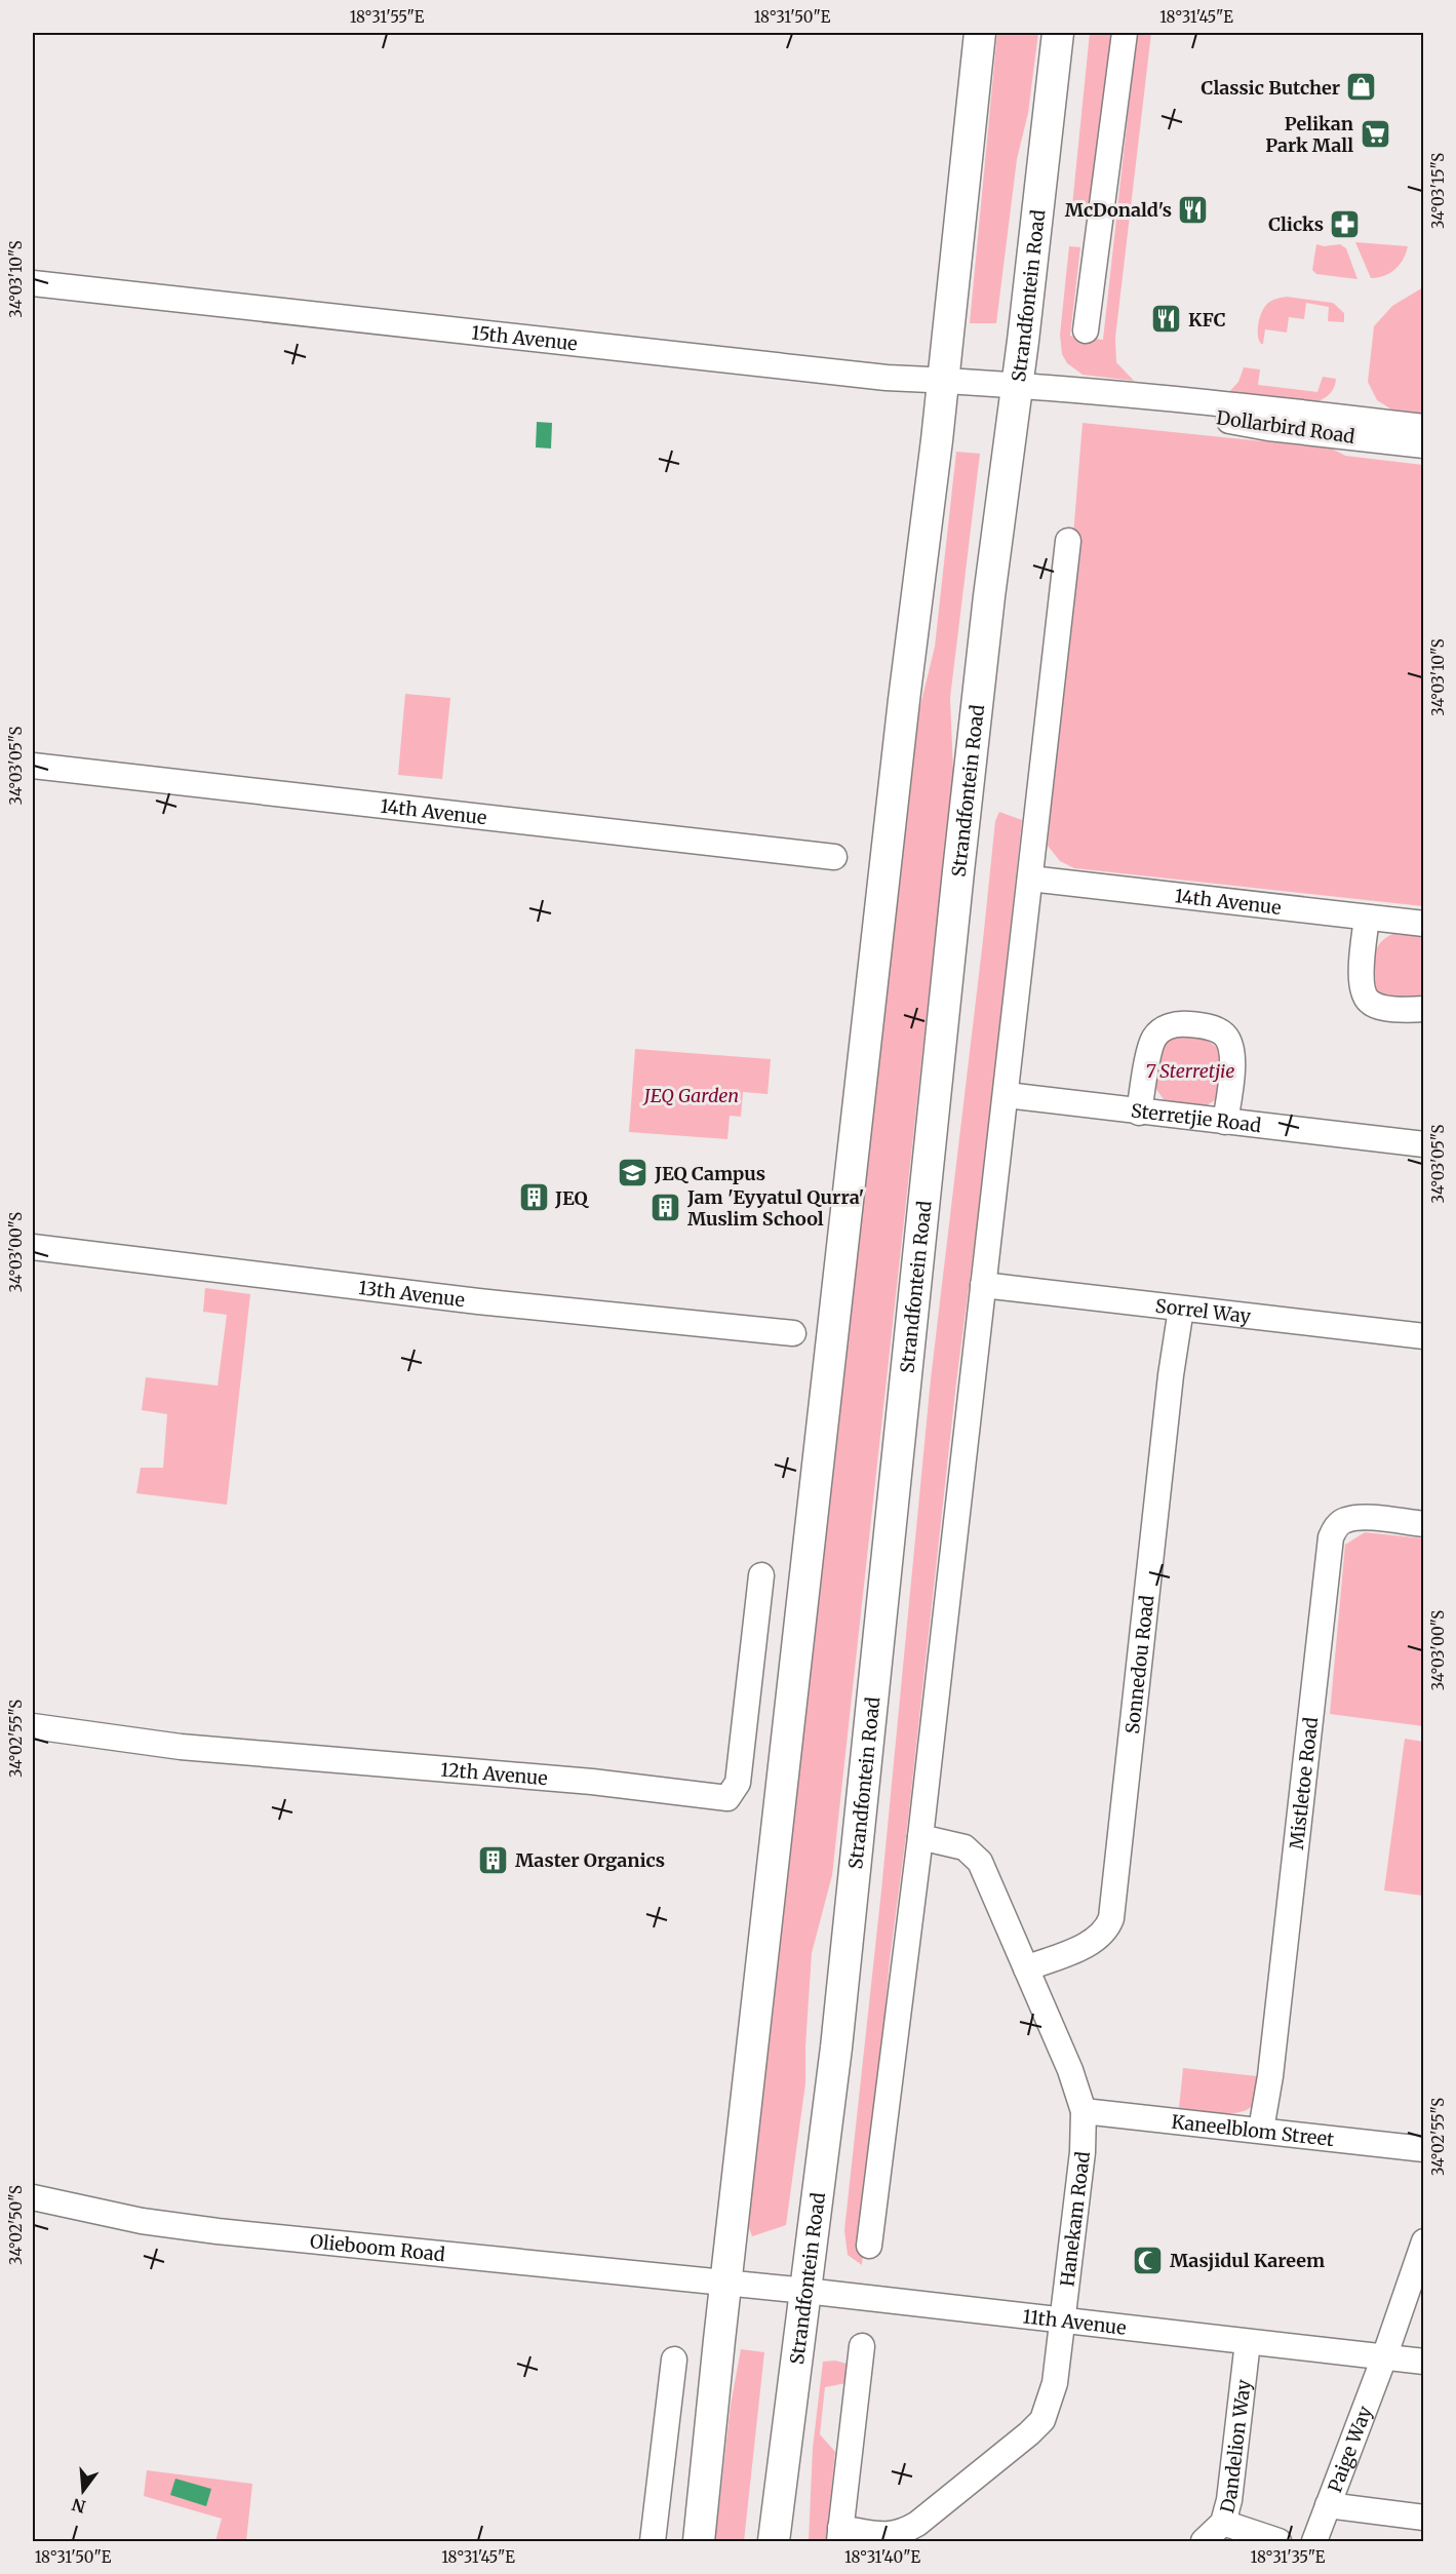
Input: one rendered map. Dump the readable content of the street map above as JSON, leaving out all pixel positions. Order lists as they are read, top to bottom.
{
  "streets": {
    "main road": ["Strandfontein Road"],
    "street": [
      "15th Avenue",
      "Dollarbird Road",
      "14th Avenue",
      "Sterretjie Road",
      "13th Avenue",
      "Sorrel Way",
      "Sonnedou Road",
      "12th Avenue",
      "Mistletoe Road",
      "Kaneelblom Street",
      "Hanekam Road",
      "Olieboom Road",
      "11th Avenue",
      "Dandelion Way",
      "Paige Way"
    ]
  },
  "crossings": [
    ["Strandfontein Road", "15th Avenue"],
    ["Strandfontein Road", "Dollarbird Road"],
    ["Strandfontein Road", "11th Avenue"],
    ["15th Avenue", "Dollarbird Road"],
    ["Sorrel Way", "Sonnedou Road"],
    ["Sonnedou Road", "Hanekam Road"],
    ["Mistletoe Road", "Kaneelblom Street"],
    ["Kaneelblom Street", "Hanekam Road"],
    ["Hanekam Road", "11th Avenue"],
    ["Olieboom Road", "11th Avenue"],
    ["11th Avenue", "Dandelion Way"],
    ["11th Avenue", "Paige Way"]
  ],
  "parks": ["7 Sterretjie", "JEQ Garden"],
  "places": {
    "shop": ["Classic Butcher"],
    "supermarket": ["Pelikan Park Mall"],
    "restaurant": ["McDonald's", "KFC"],
    "pharmacy": ["Clicks"],
    "school or university": ["JEQ Campus"],
    "building": ["JEQ", "Jam 'Eyyatul Qurra' Muslim School", "Master Organics"],
    "mosque": ["Masjidul Kareem"]
  },
  "north": "bottom",
  "coordinates": [
    "18°31'55\"E",
    "18°31'50\"E",
    "18°31'45\"E",
    "34°03'15\"S",
    "34°03'10\"S",
    "34°03'05\"S",
    "34°03'00\"S",
    "34°02'55\"S",
    "34°02'50\"S",
    "18°31'40\"E",
    "18°31'35\"E"
  ]
}
